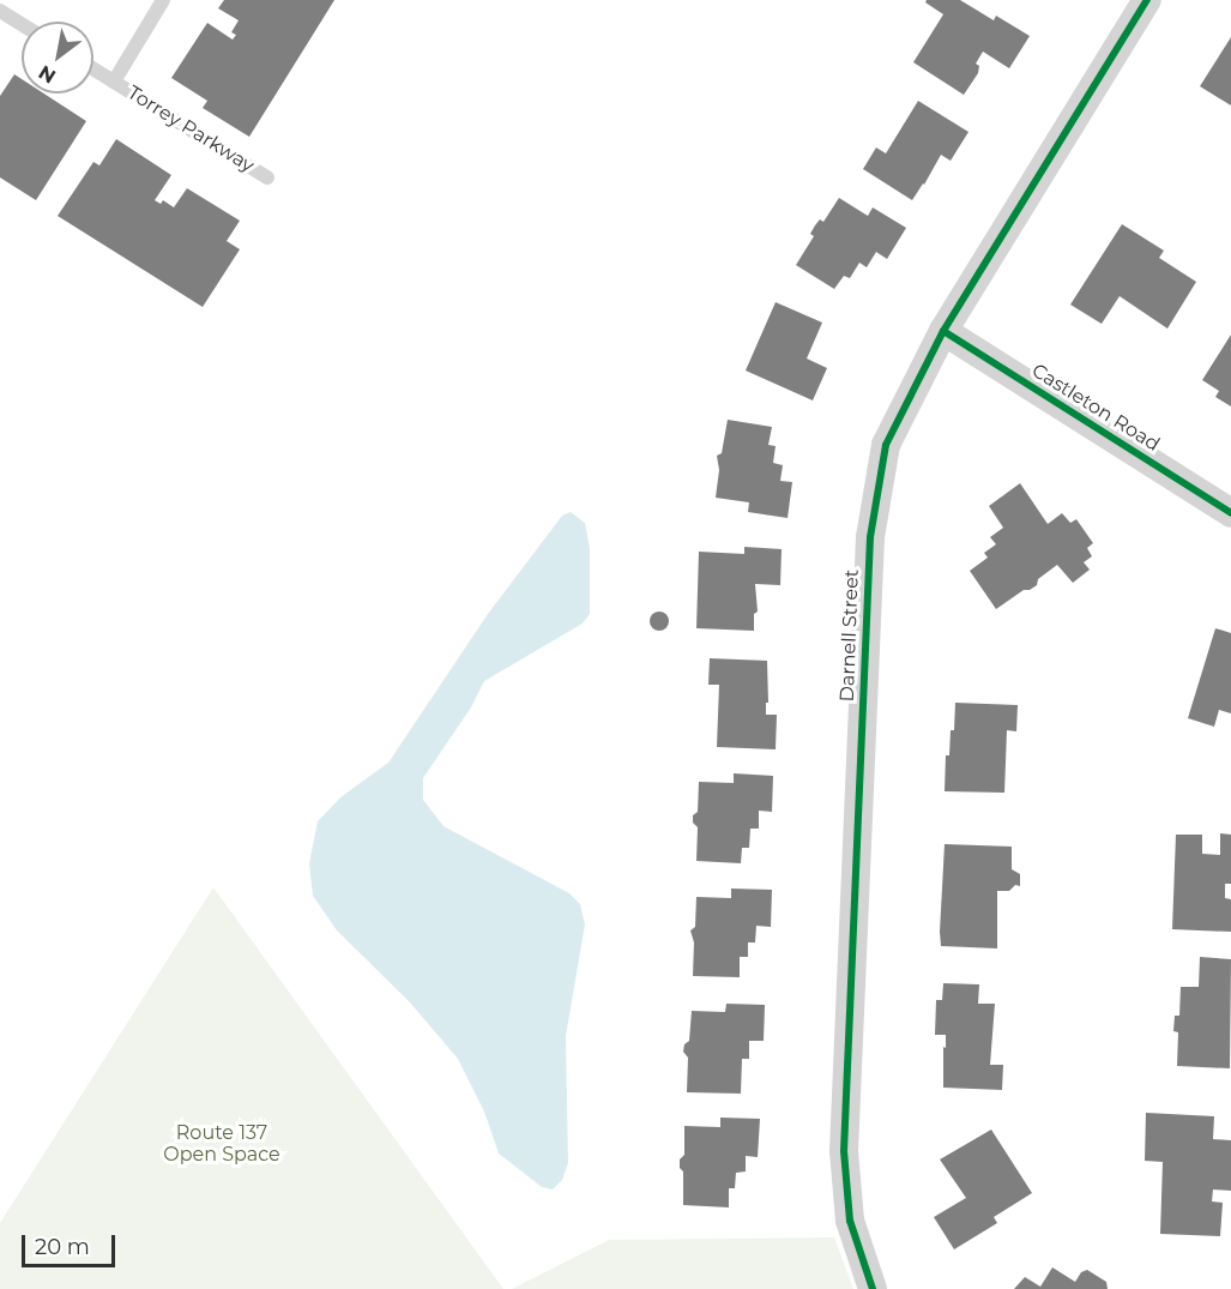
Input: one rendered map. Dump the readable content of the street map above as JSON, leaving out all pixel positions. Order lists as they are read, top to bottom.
{
  "streets": {
    "street": ["Castleton Road", "Darnell Street"],
    "lane": ["Torrey Parkway"]
  },
  "crossings": [
    ["Castleton Road", "Darnell Street"]
  ],
  "parks": ["Route 137 Open Space"],
  "scale_bar": "20 m",
  "north": "bottom left"
}
